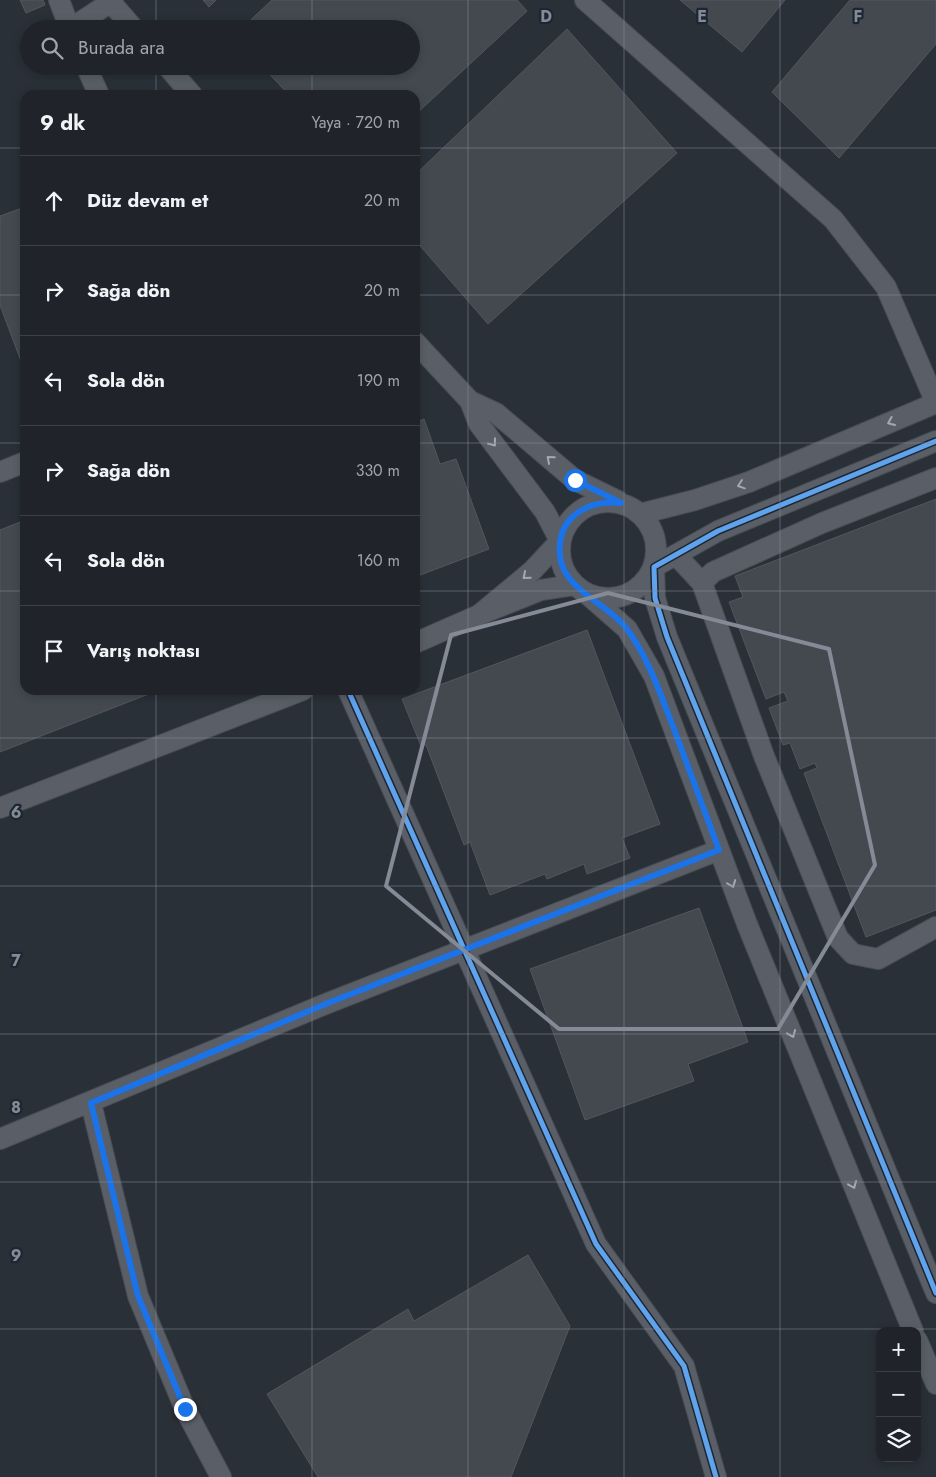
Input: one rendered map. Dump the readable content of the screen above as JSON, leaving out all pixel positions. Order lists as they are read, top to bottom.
{
  "page": {
    "search": "Burada ara",
    "heading": ["9 dk", "Yaya · 720 m"],
    "list": [
      ["Düz devam et", "20 m"],
      ["Sağa dön", "20 m"],
      ["Sola dön", "190 m"],
      ["Sağa dön", "330 m"],
      ["Sola dön", "160 m"],
      "Varış noktası"
    ],
    "map_buttons": ["+", "−"]
  },
  "grid": {
    "columns": ["D", "E", "F"],
    "rows": [
      "6",
      "7",
      "8",
      "9"
    ]
  }
}
